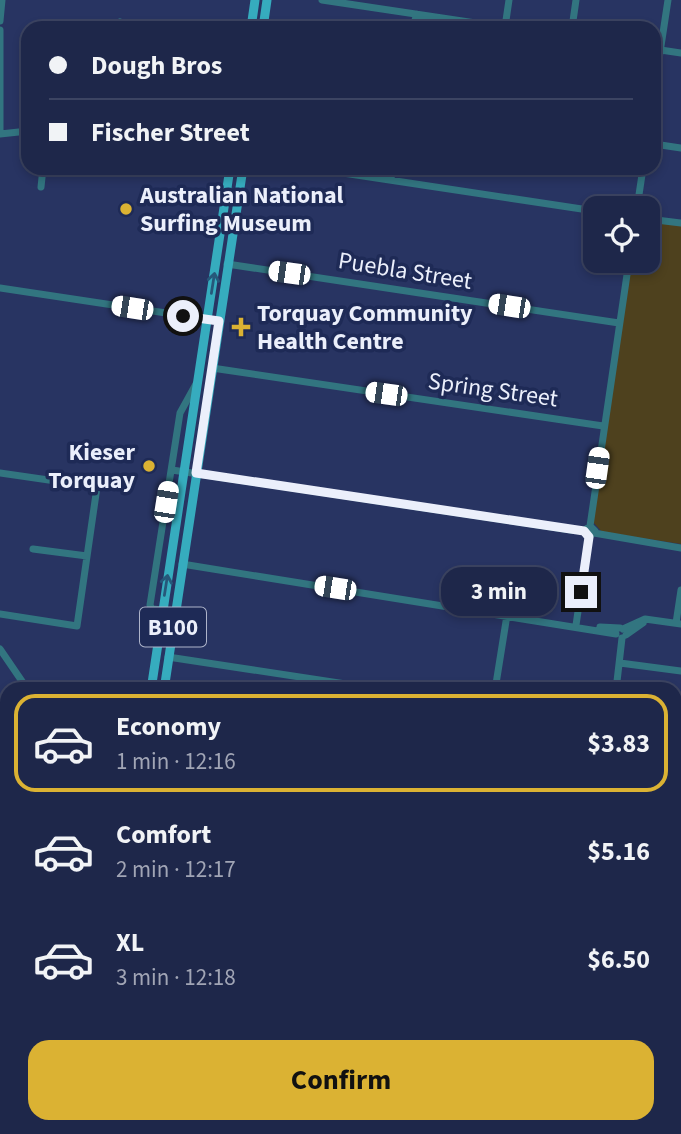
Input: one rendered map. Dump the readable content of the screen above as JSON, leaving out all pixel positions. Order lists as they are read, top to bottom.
{
  "streets": {
    "main road": ["B100"],
    "street": ["Puebla Street", "Spring Street"]
  },
  "crossings": [
    ["Puebla Street", "B100"],
    ["Spring Street", "B100"]
  ],
  "places": {
    "other": ["Australian National Surfing Museum", "Kieser Torquay"],
    "health": ["Torquay Community Health Centre"]
  },
  "page": {
    "banner": ["Dough Bros", "Fischer Street"],
    "bubble": "3 min",
    "list": [
      {
        "name": "Economy",
        "note": "1 min · 12:16",
        "value": "$3.83"
      },
      {
        "name": "Comfort",
        "note": "2 min · 12:17",
        "value": "$5.16"
      },
      {
        "name": "XL",
        "note": "3 min · 12:18",
        "value": "$6.50"
      }
    ],
    "buttons": "Confirm"
  }
}
